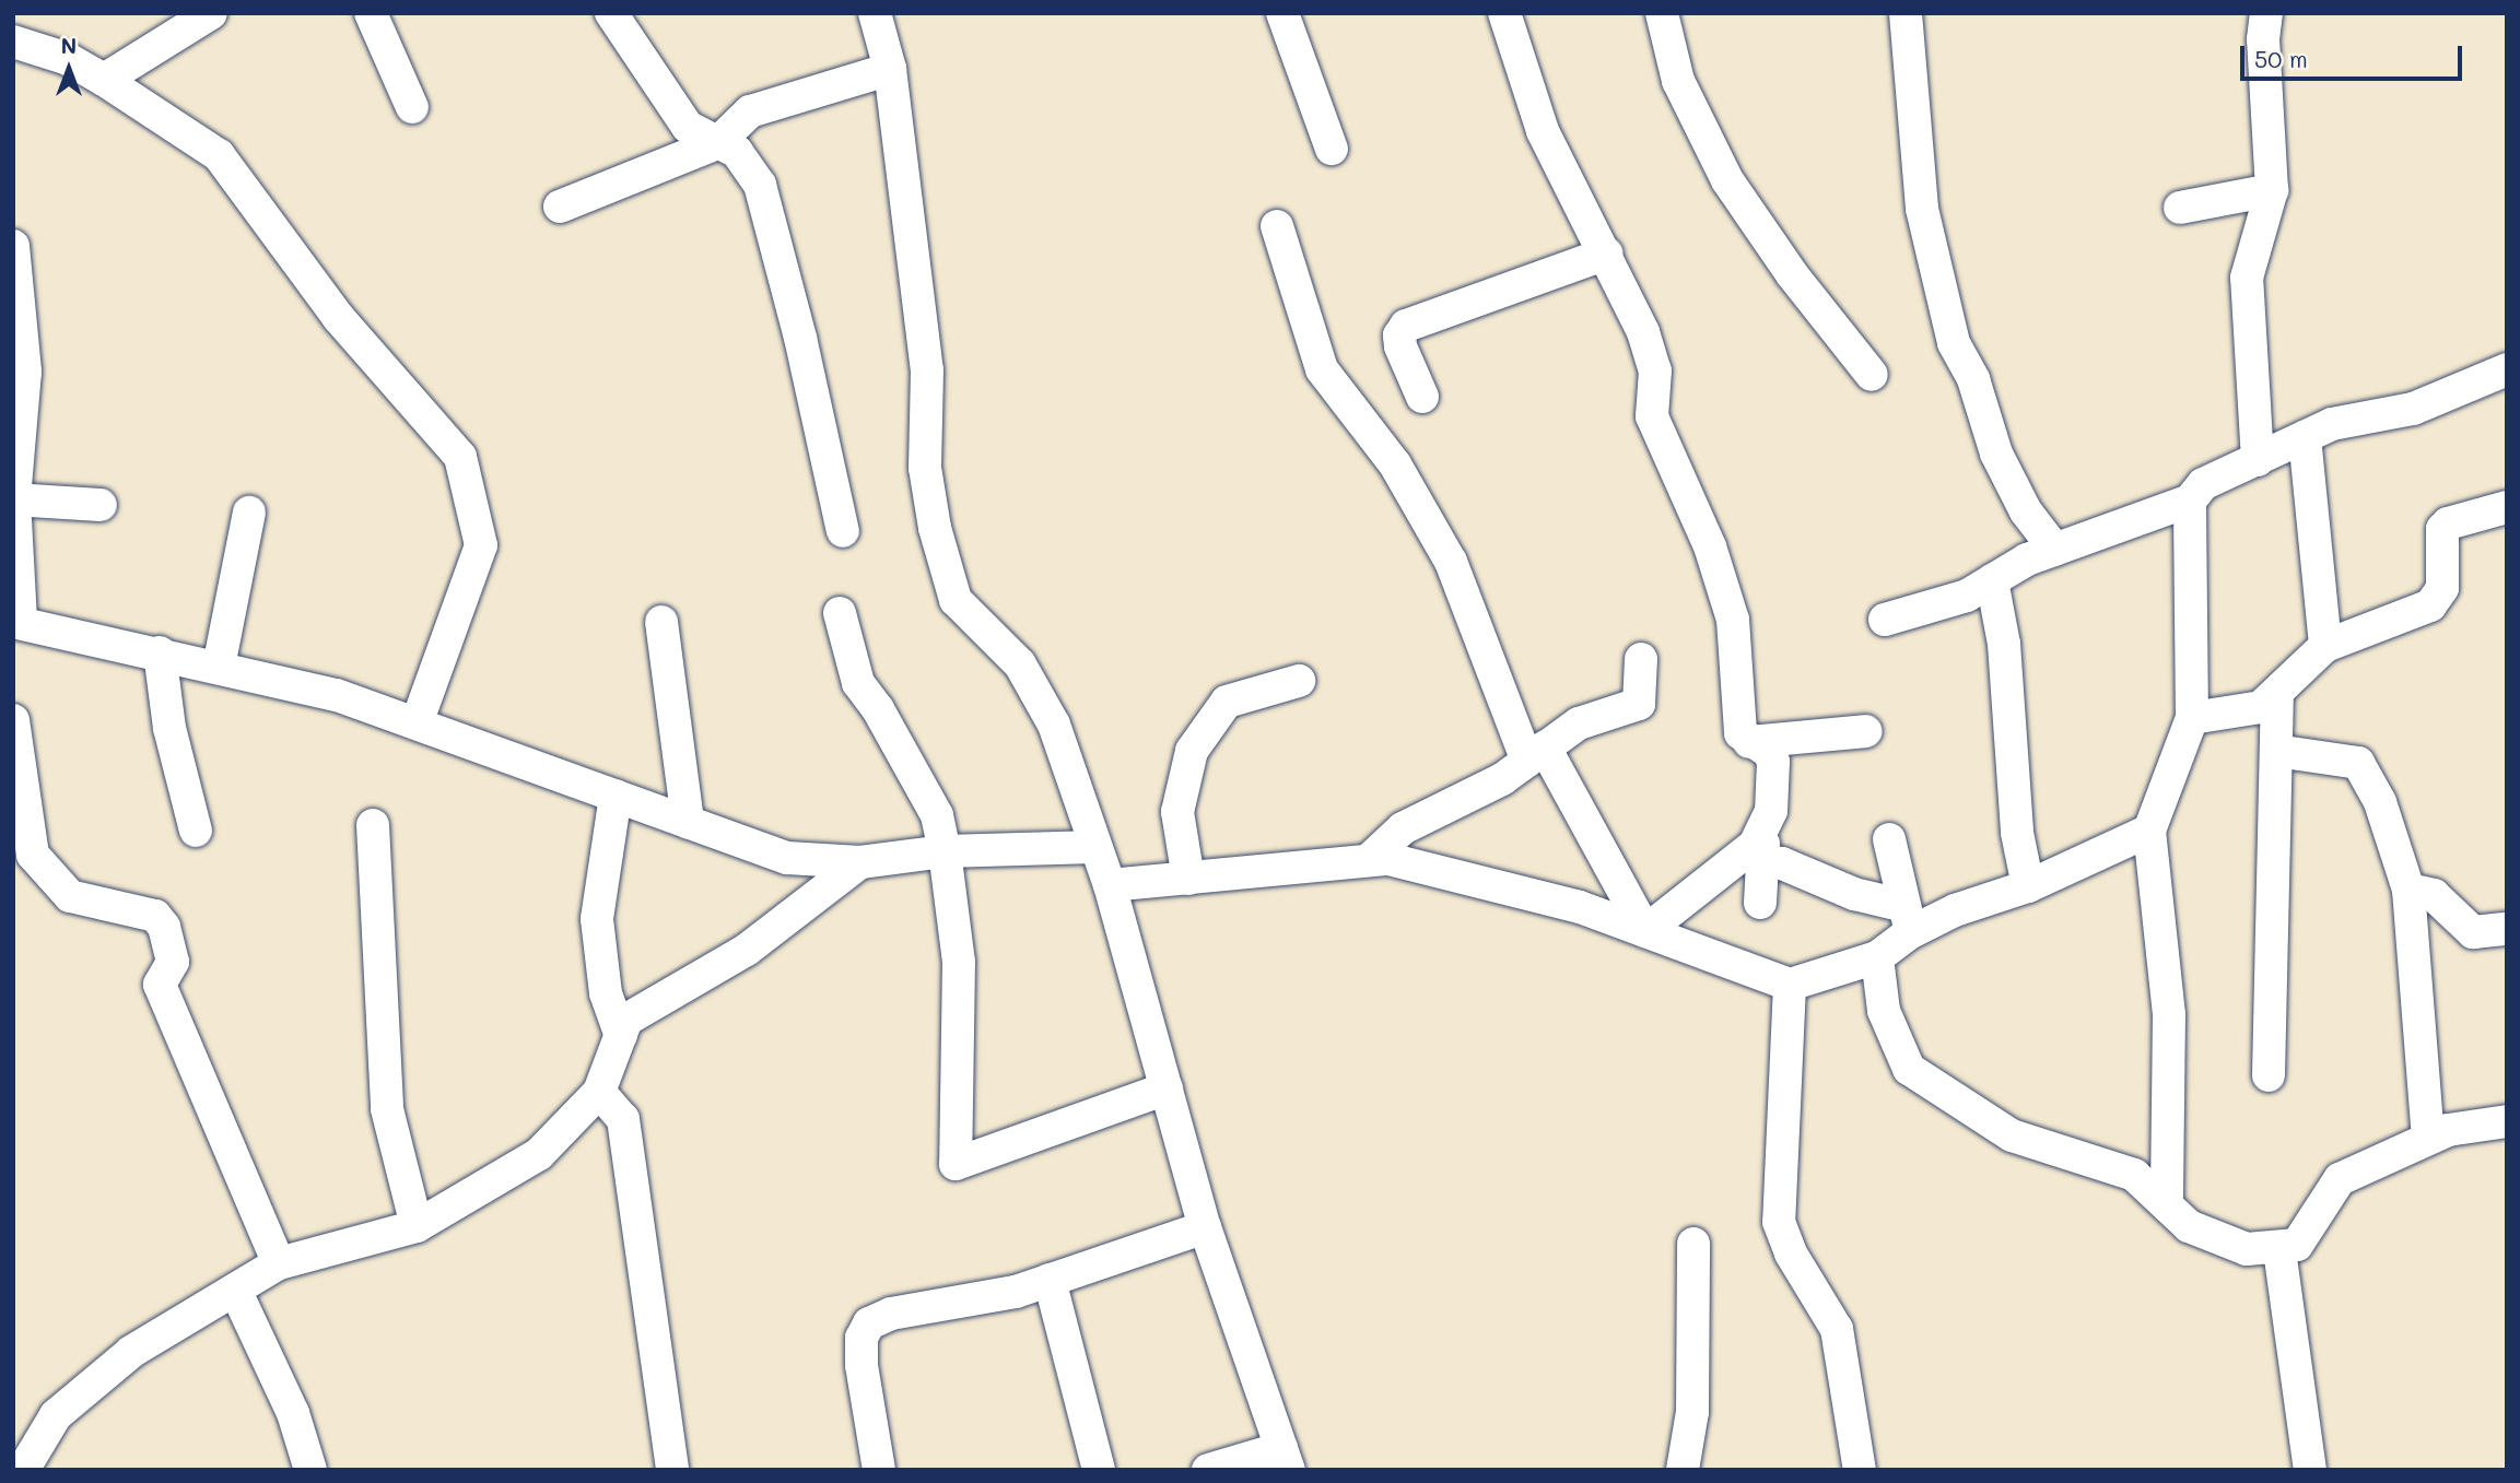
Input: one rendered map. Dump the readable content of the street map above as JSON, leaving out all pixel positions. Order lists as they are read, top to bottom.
{
  "scale_bar": "50 m",
  "north": "top"
}
